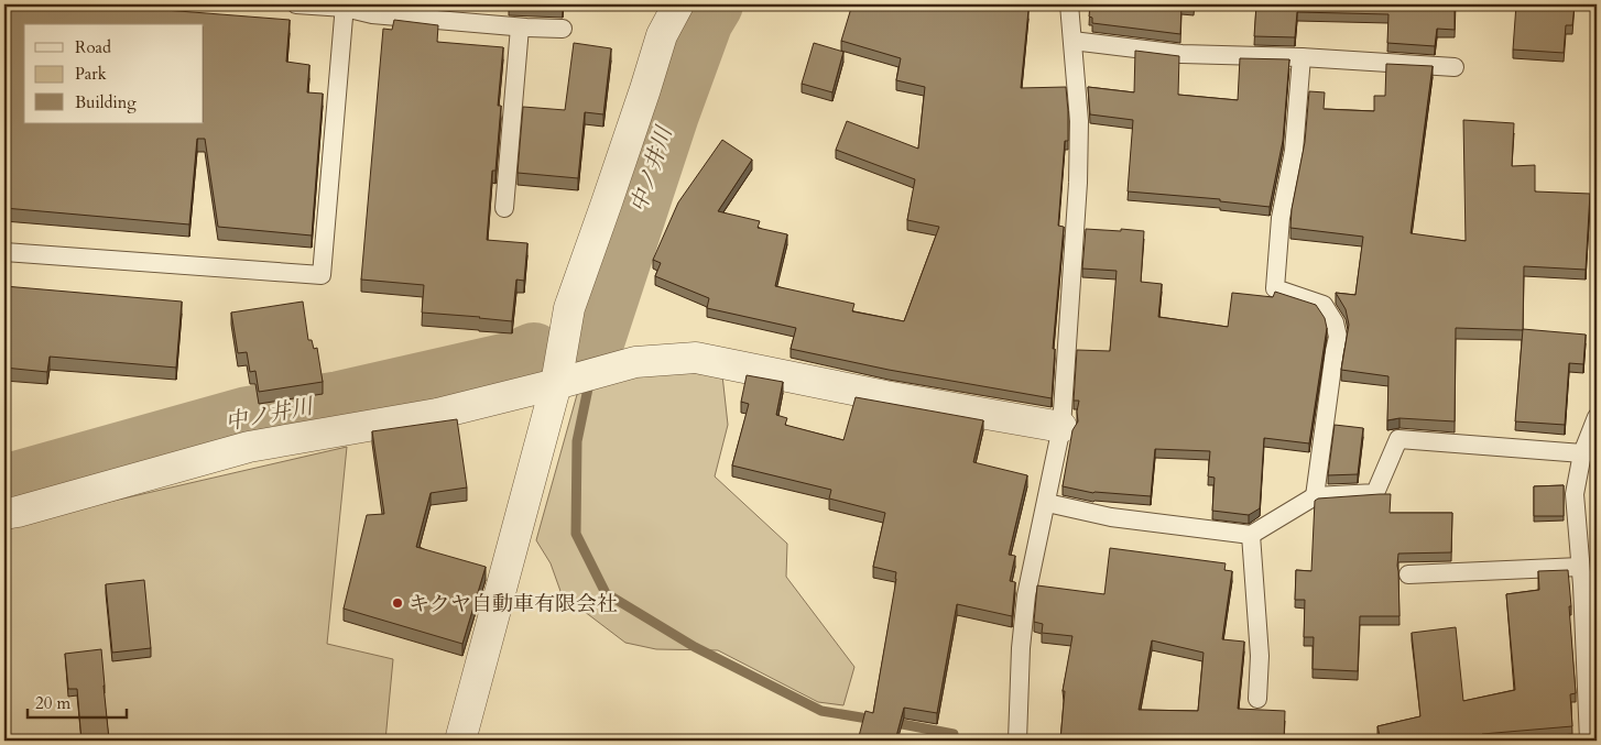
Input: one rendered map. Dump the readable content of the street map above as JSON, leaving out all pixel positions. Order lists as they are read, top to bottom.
{
  "water": ["中ノ井川"],
  "places": ["キクヤ自動車有限会社"],
  "legend": ["Road", "Park", "Building"],
  "scale_bar": "20 m"
}
